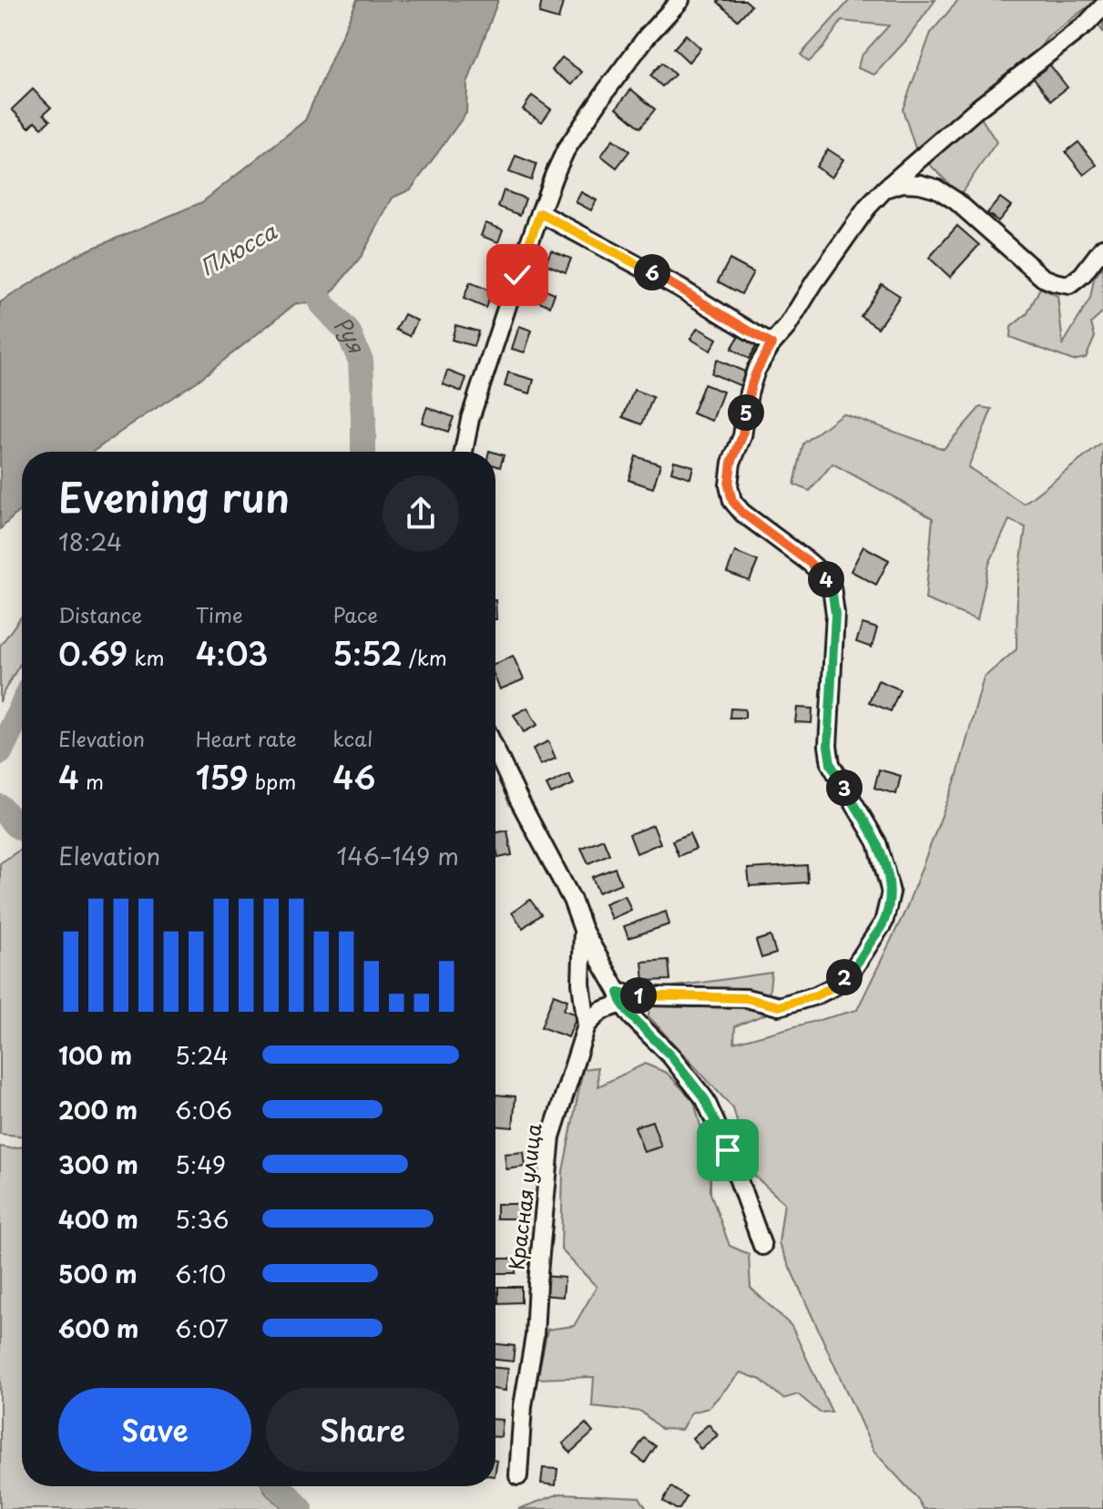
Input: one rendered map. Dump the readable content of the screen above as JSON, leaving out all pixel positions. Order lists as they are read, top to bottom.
{
  "streets": {
    "street": ["Красная улица"]
  },
  "water": ["Плюсса", "Руя"],
  "page": {
    "pins": [
      "6",
      "5",
      "4",
      "3",
      "2",
      "1"
    ],
    "heading": ["Evening run", "18:24"],
    "stats": [
      ["Distance", "0.69 km"],
      ["Time", "4:03"],
      ["Pace", "5:52 /km"],
      ["Elevation", "4 m"],
      ["Heart rate", "159 bpm"],
      ["kcal", "46"]
    ],
    "chart": ["Elevation", "146–149 m"],
    "list": [
      {
        "name": "100 m",
        "note": "5:24"
      },
      {
        "name": "200 m",
        "note": "6:06"
      },
      {
        "name": "300 m",
        "note": "5:49"
      },
      {
        "name": "400 m",
        "note": "5:36"
      },
      {
        "name": "500 m",
        "note": "6:10"
      },
      {
        "name": "600 m",
        "note": "6:07"
      }
    ],
    "buttons": ["Save", "Share"]
  }
}
